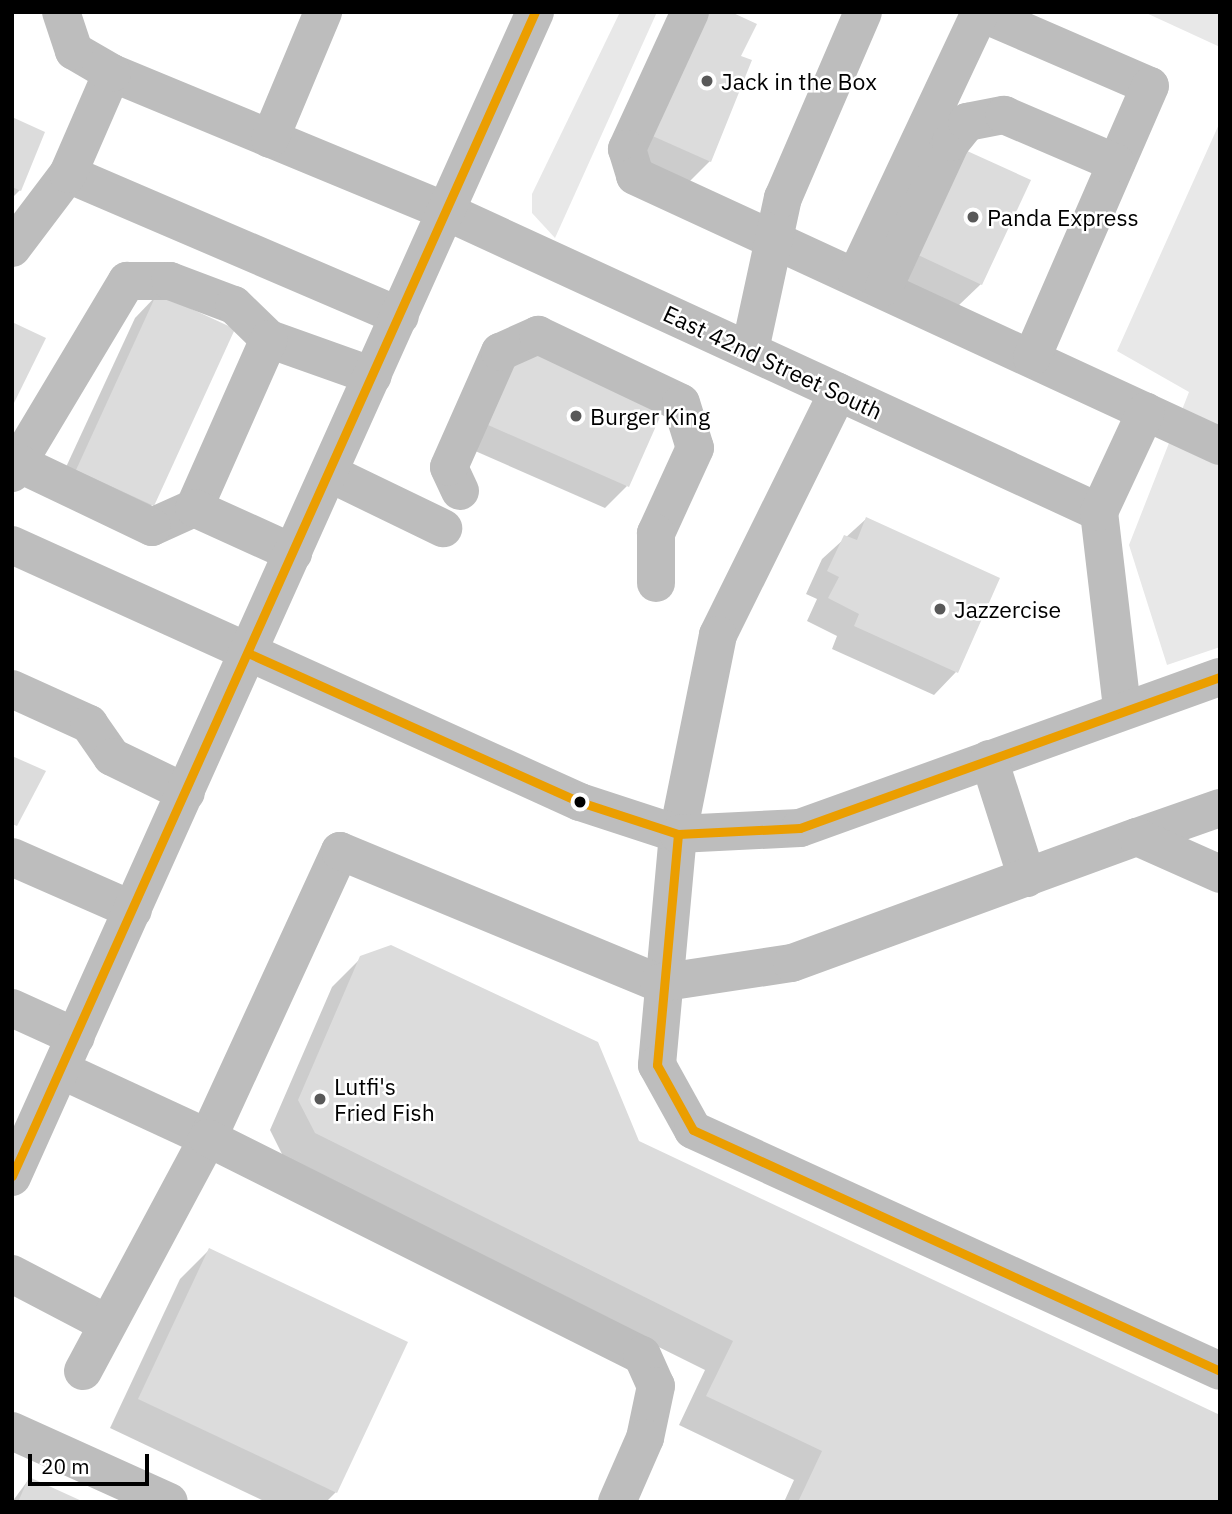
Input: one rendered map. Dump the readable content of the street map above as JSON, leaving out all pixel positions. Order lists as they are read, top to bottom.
{
  "streets": {
    "street": ["East 42nd Street South"]
  },
  "places": [
    "Jack in the Box",
    "Panda Express",
    "Burger King",
    "Jazzercise",
    "Lutfi's Fried Fish"
  ],
  "scale_bar": "20 m"
}
